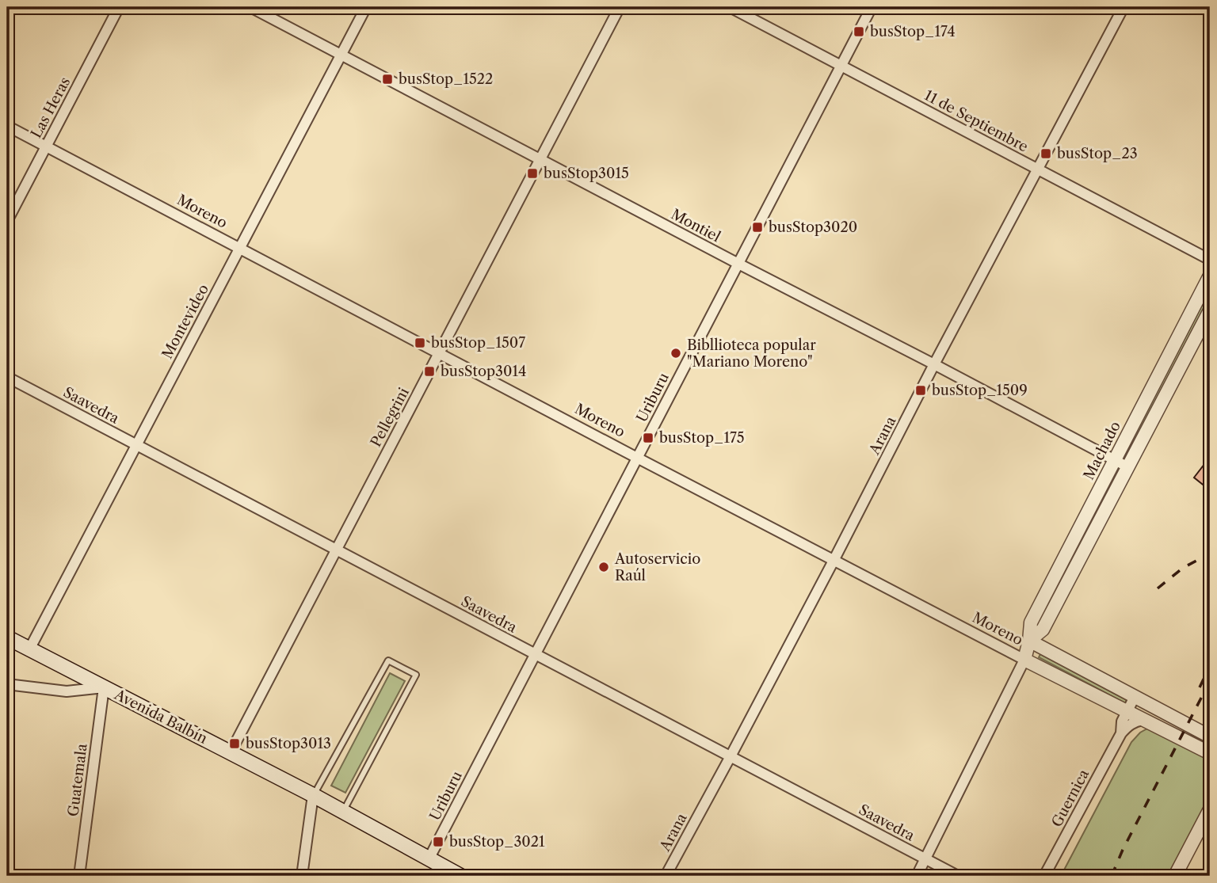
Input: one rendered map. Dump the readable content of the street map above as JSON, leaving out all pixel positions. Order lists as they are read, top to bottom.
{
  "streets": {
    "main road": ["Avenida Balbín"],
    "street": [
      "Las Heras",
      "11 de Septiembre",
      "Moreno",
      "Montiel",
      "Montevideo",
      "Uriburu",
      "Saavedra",
      "Pellegrini",
      "Arana",
      "Machado",
      "Guatemala",
      "Guernica"
    ]
  },
  "crossings": [
    ["Las Heras", "Moreno"],
    ["11 de Septiembre", "Uriburu"],
    ["11 de Septiembre", "Arana"],
    ["Moreno", "Montevideo"],
    ["Moreno", "Uriburu"],
    ["Moreno", "Pellegrini"],
    ["Moreno", "Arana"],
    ["Moreno", "Machado"],
    ["Moreno", "Guernica"],
    ["Montiel", "Montevideo"],
    ["Montiel", "Uriburu"],
    ["Montiel", "Pellegrini"],
    ["Montiel", "Arana"],
    ["Montiel", "Machado"],
    ["Montevideo", "Saavedra"],
    ["Montevideo", "Avenida Balbín"],
    ["Uriburu", "Saavedra"],
    ["Uriburu", "Avenida Balbín"],
    ["Saavedra", "Pellegrini"],
    ["Saavedra", "Arana"],
    ["Saavedra", "Machado"],
    ["Pellegrini", "Avenida Balbín"],
    ["Avenida Balbín", "Guatemala"]
  ],
  "places": {
    "transit": [
      "busStop_174",
      "busStop_1522",
      "busStop_23",
      "busStop3015",
      "busStop3020",
      "busStop_1507",
      "busStop3014",
      "busStop_1509",
      "busStop_175",
      "busStop3013",
      "busStop_3021"
    ],
    "other": ["Bibllioteca popular \"Mariano Moreno\"", "Autoservicio Raúl"]
  }
}
